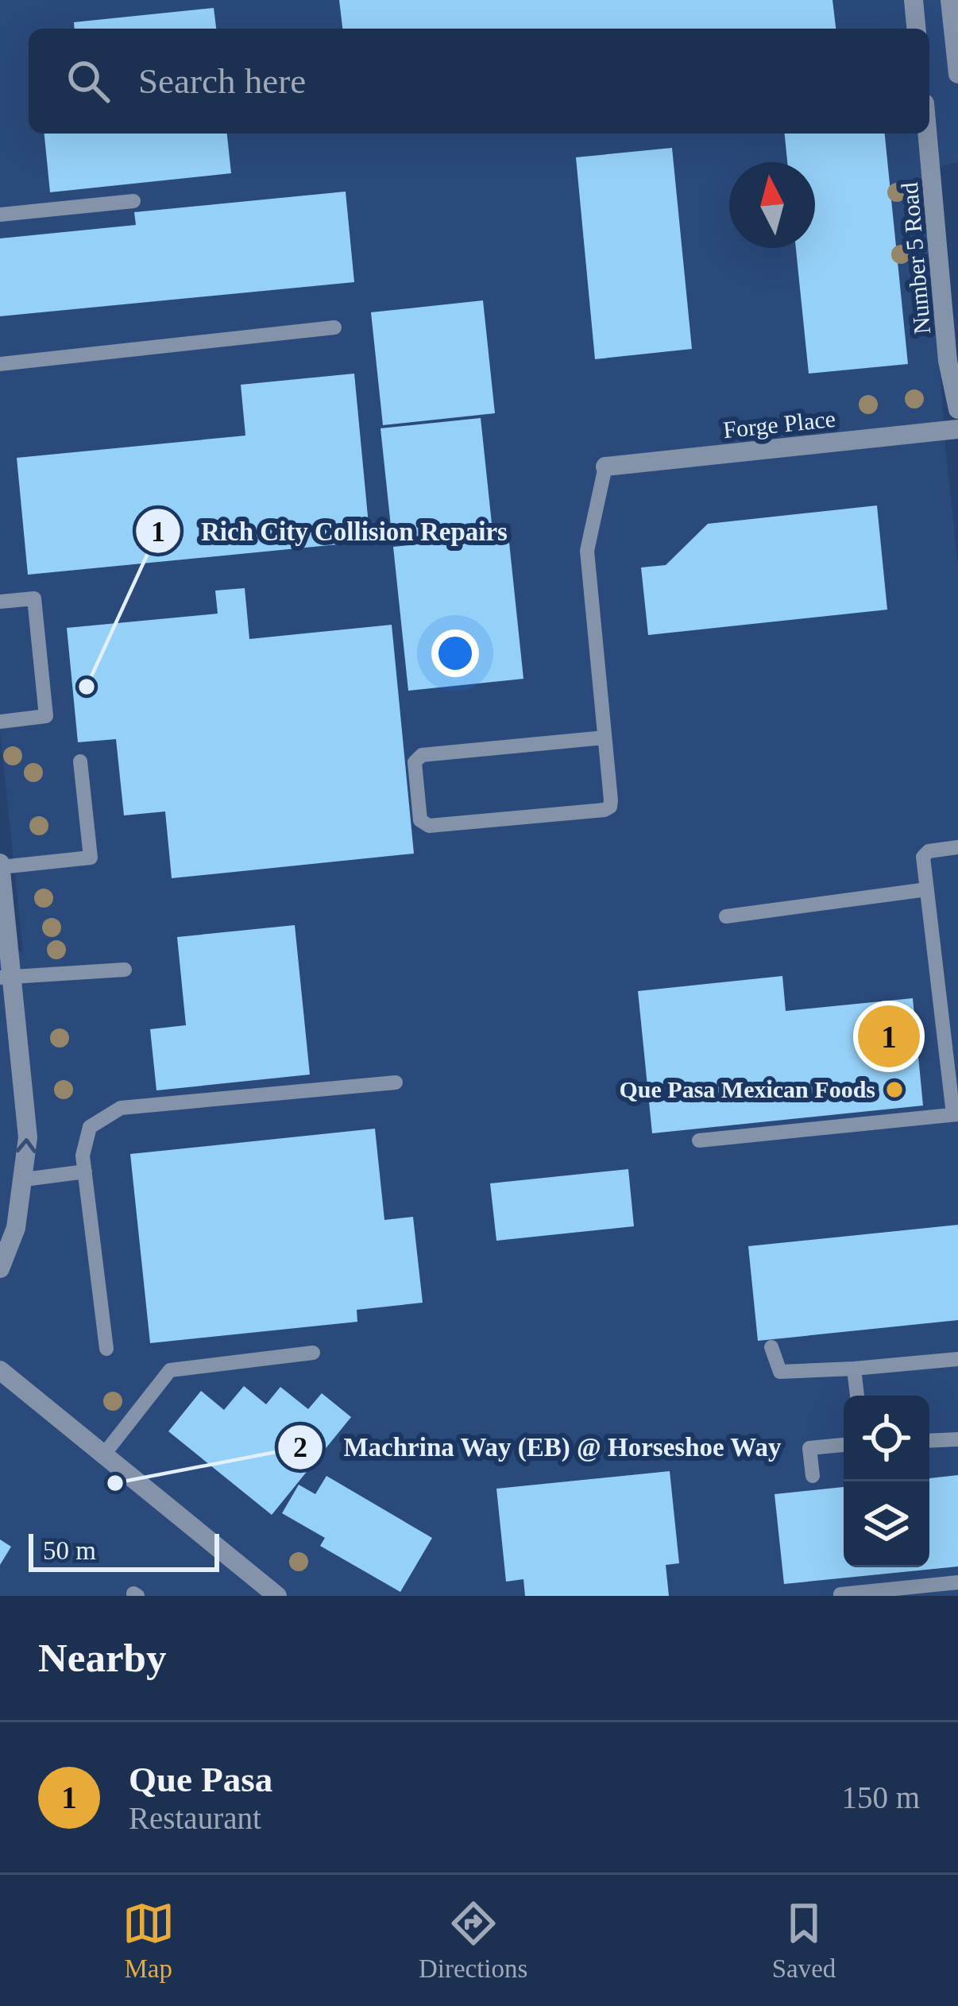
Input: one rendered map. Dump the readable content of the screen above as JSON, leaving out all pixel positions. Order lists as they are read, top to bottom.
{
  "streets": {
    "street": ["Number 5 Road", "Forge Place"]
  },
  "places": ["Rich City Collision Repairs", "Que Pasa Mexican Foods", "Machrina Way (EB) @ Horseshoe Way"],
  "scale_bar": "50 m",
  "north": "top",
  "page": {
    "search": "Search here",
    "pins": "1",
    "scale": "50 m",
    "heading": "Nearby",
    "list": [
      {
        "mark": "1",
        "name": "Que Pasa",
        "note": "Restaurant",
        "value": "150 m"
      }
    ],
    "nav": ["Map", "Directions", "Saved"]
  }
}
